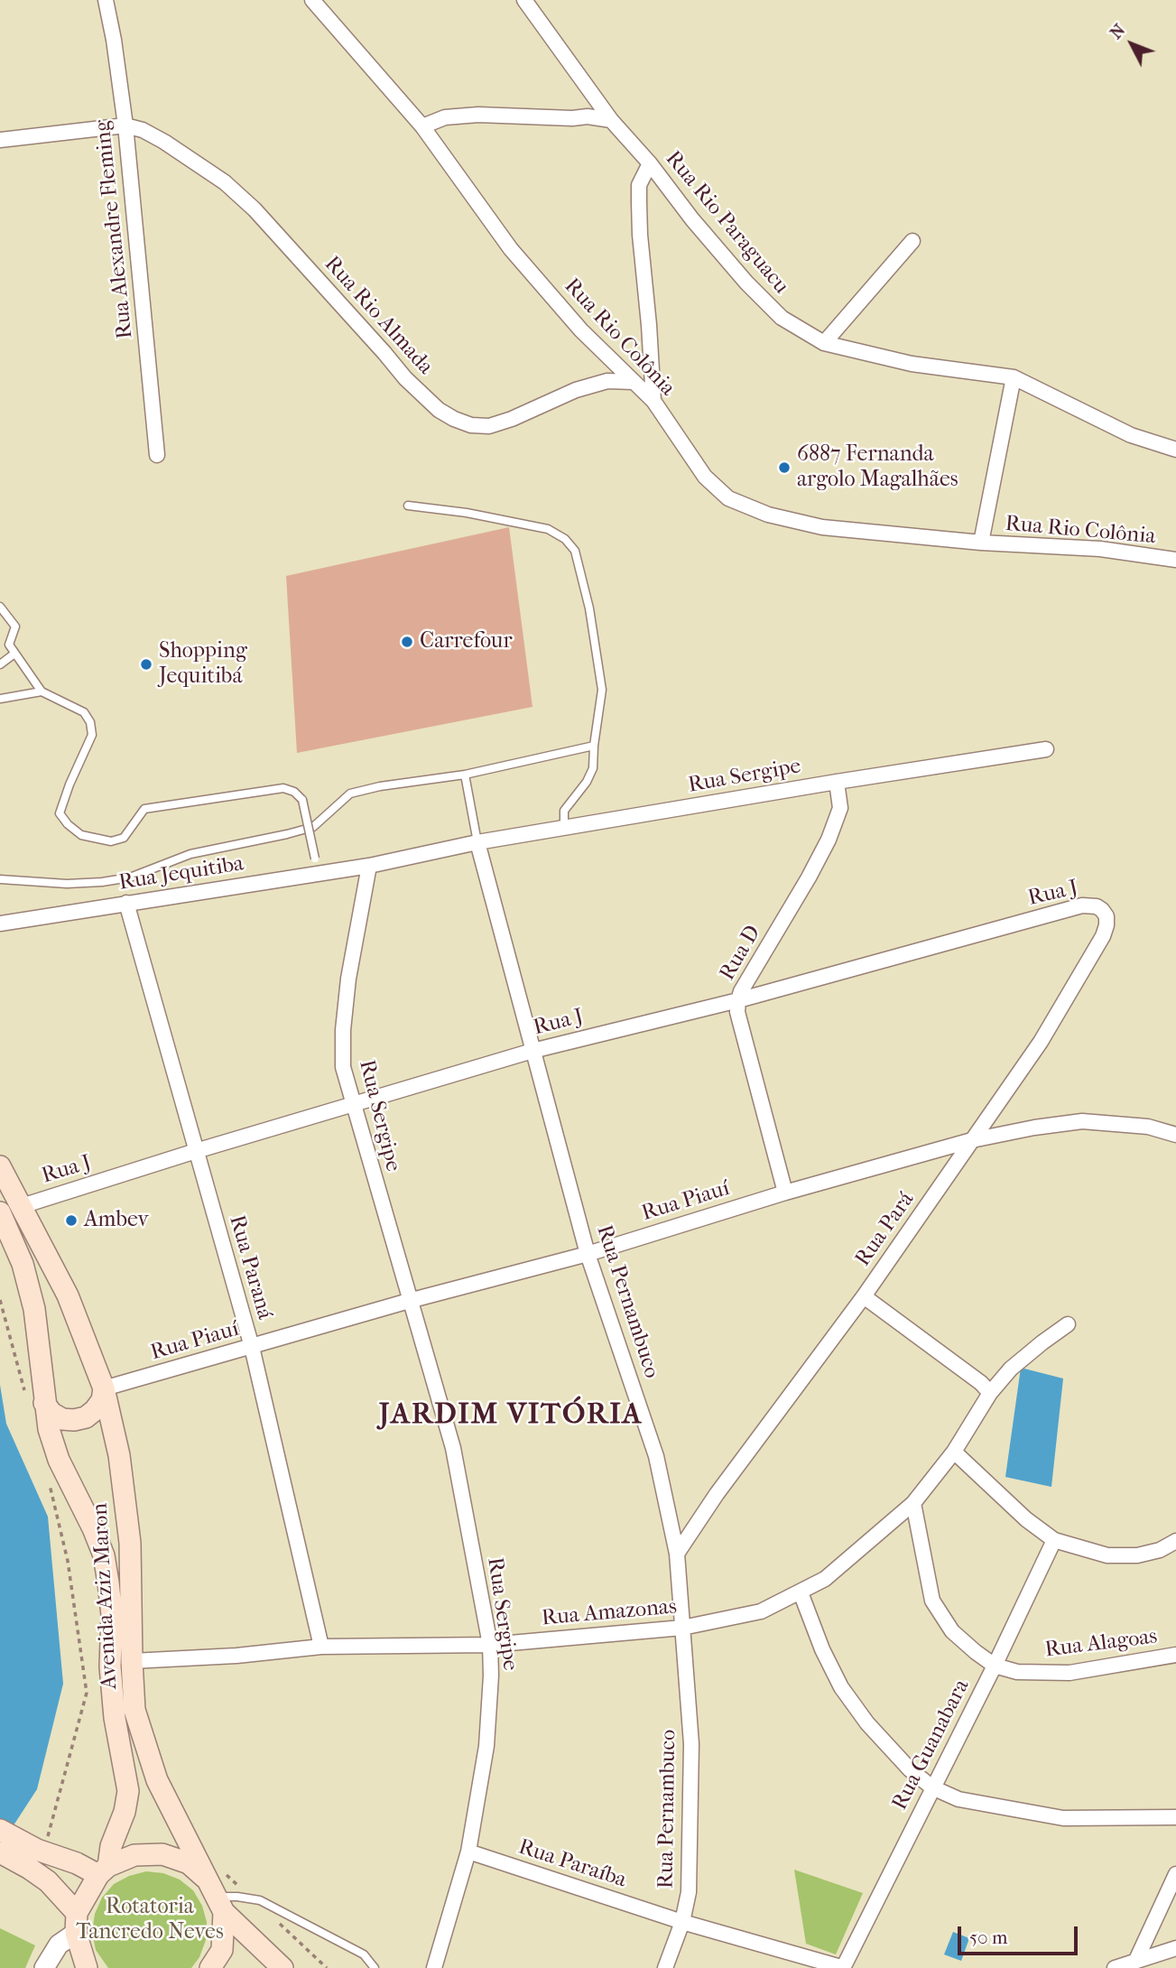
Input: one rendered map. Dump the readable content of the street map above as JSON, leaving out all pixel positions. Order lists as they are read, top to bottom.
{
  "streets": {
    "main road": ["Avenida Aziz Maron"],
    "street": [
      "Rua Rio Paraguacu",
      "Rua Alexandre Fleming",
      "Rua Rio Almada",
      "Rua Rio Colônia",
      "Rua Sergipe",
      "Rua Jequitiba",
      "Rua J",
      "Rua D",
      "Rua Piauí",
      "Rua Pará",
      "Rua Paraná",
      "Rua Pernambuco",
      "Rua Amazonas",
      "Rua Alagoas",
      "Rua Guanabara",
      "Rua Paraíba"
    ]
  },
  "crossings": [
    ["Rua Alexandre Fleming", "Rua Rio Almada"],
    ["Rua Rio Almada", "Rua Rio Colônia"],
    ["Rua Sergipe", "Rua Jequitiba"],
    ["Rua Sergipe", "Rua J"],
    ["Rua Sergipe", "Rua D"],
    ["Rua Sergipe", "Rua Piauí"],
    ["Rua Sergipe", "Rua Pernambuco"],
    ["Rua Sergipe", "Rua Amazonas"],
    ["Rua Sergipe", "Rua Paraíba"],
    ["Rua Jequitiba", "Rua Paraná"],
    ["Rua J", "Rua D"],
    ["Rua J", "Rua Pará"],
    ["Rua J", "Rua Paraná"],
    ["Rua J", "Rua Pernambuco"],
    ["Rua J", "Avenida Aziz Maron"],
    ["Rua D", "Rua Piauí"],
    ["Rua Piauí", "Rua Pará"],
    ["Rua Piauí", "Rua Paraná"],
    ["Rua Piauí", "Rua Pernambuco"],
    ["Rua Piauí", "Avenida Aziz Maron"],
    ["Rua Pará", "Rua Pernambuco"],
    ["Rua Paraná", "Rua Amazonas"],
    ["Rua Pernambuco", "Rua Amazonas"],
    ["Rua Pernambuco", "Rua Paraíba"],
    ["Avenida Aziz Maron", "Rua Amazonas"],
    ["Rua Amazonas", "Rua Alagoas"],
    ["Rua Alagoas", "Rua Guanabara"],
    ["Rua Guanabara", "Rua Paraíba"]
  ],
  "districts": ["JARDIM VITÓRIA"],
  "parks": ["Rotatoria Tancredo Neves"],
  "places": [
    "6887 Fernanda argolo Magalhães",
    "Carrefour",
    "Shopping Jequitibá",
    "Ambev"
  ],
  "scale_bar": "50 m",
  "north": "top left"
}
